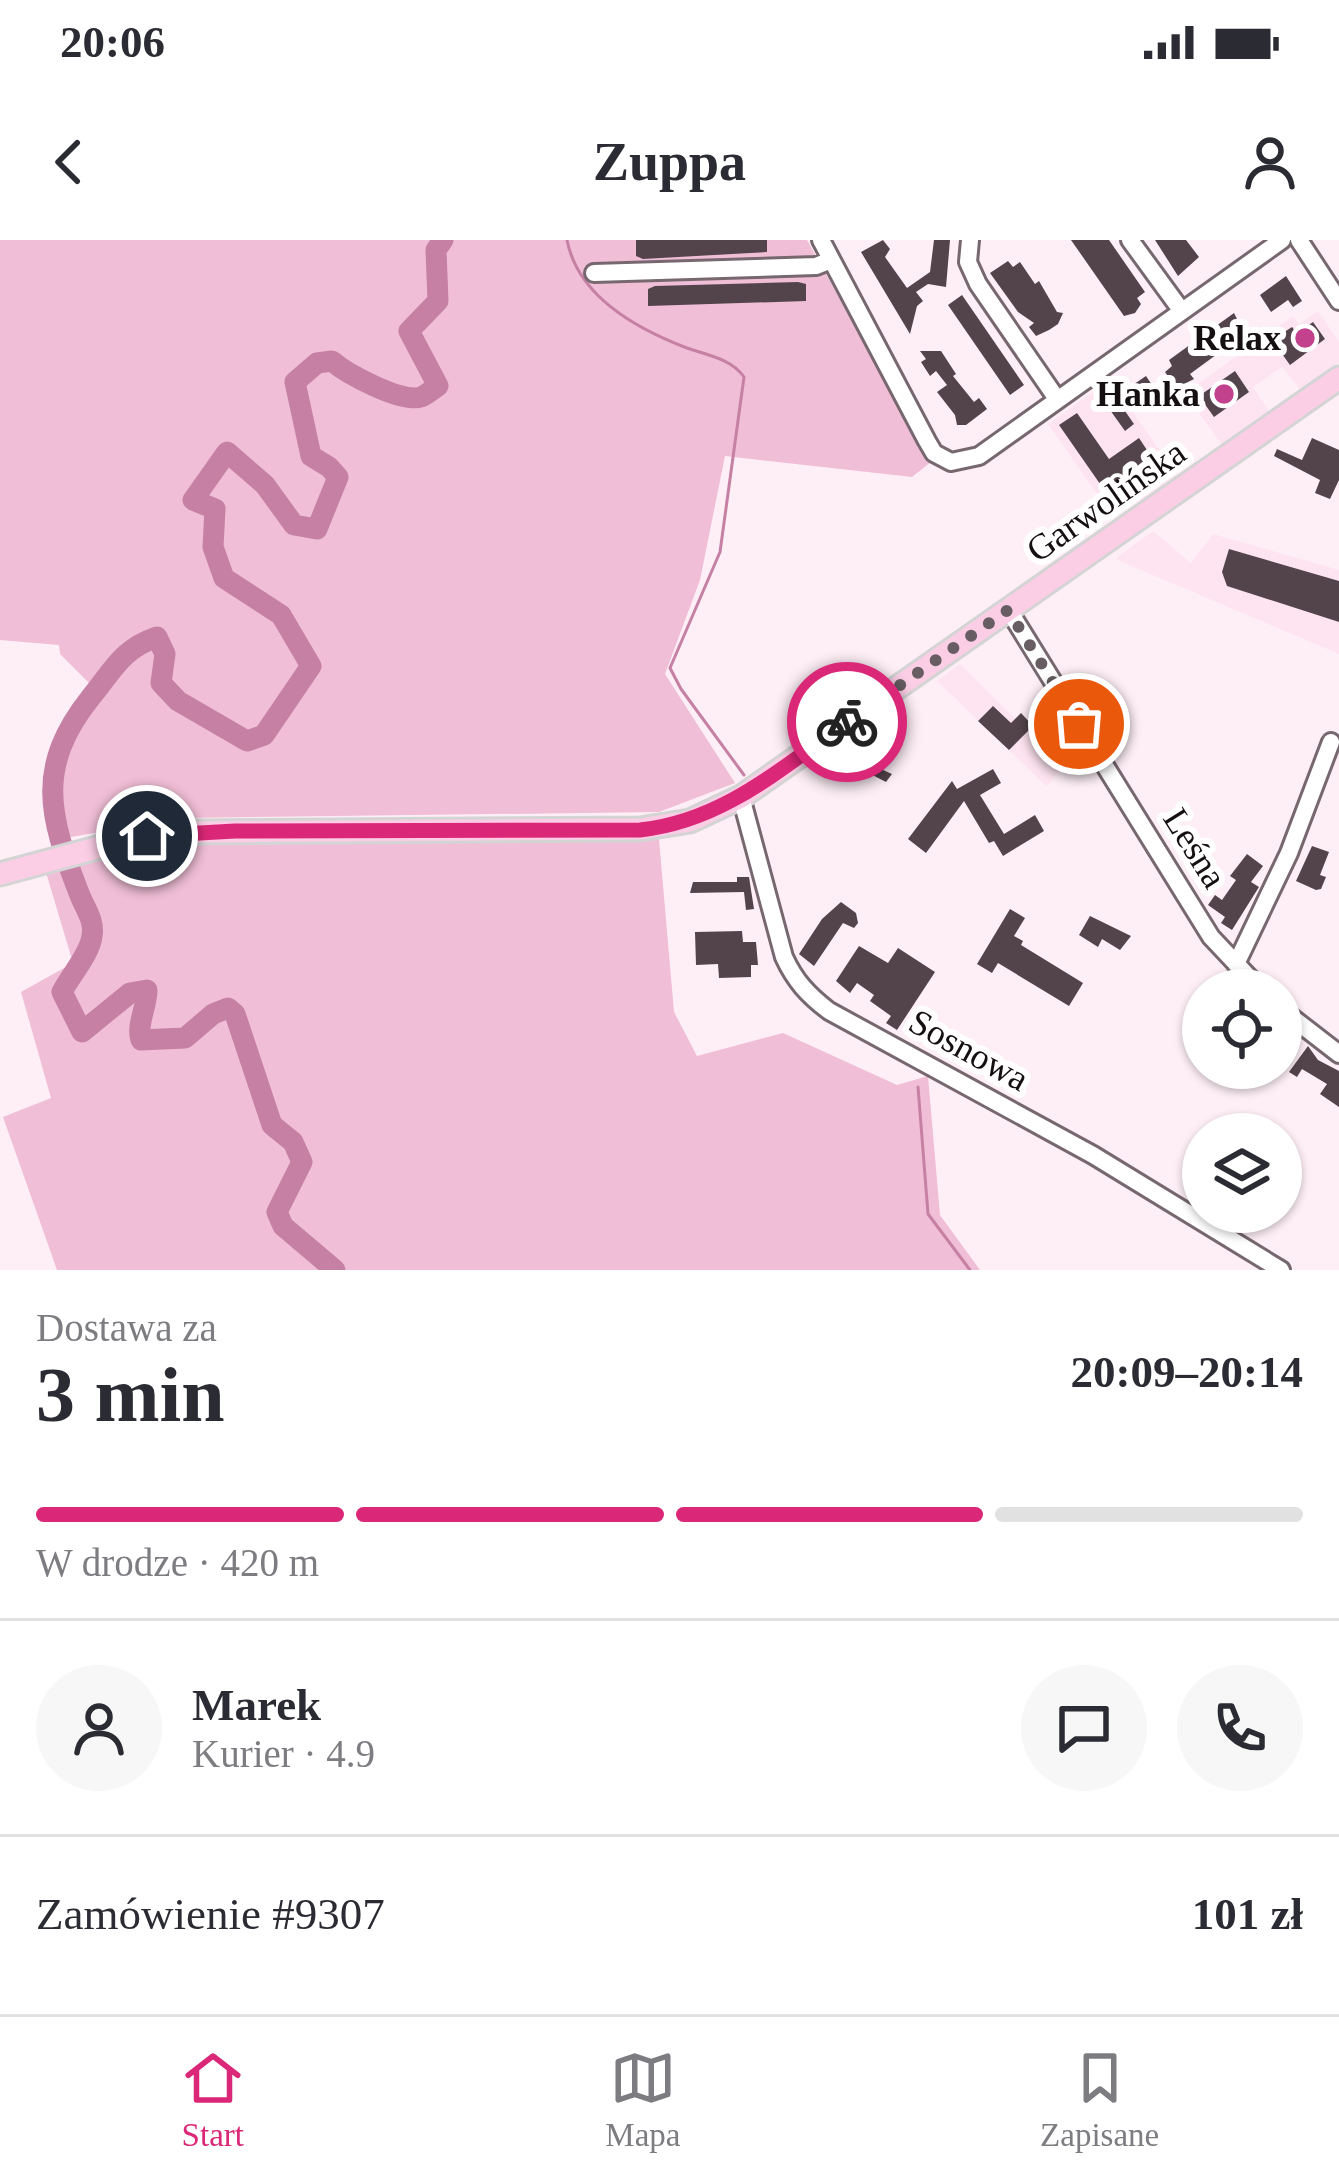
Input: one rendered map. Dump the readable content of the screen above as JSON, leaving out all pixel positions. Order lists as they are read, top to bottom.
{
  "streets": {
    "main road": ["Garwolińska"],
    "street": ["Leśna", "Sosnowa"]
  },
  "crossings": [
    ["Garwolińska", "Leśna"],
    ["Garwolińska", "Sosnowa"]
  ],
  "places": ["Relax", "Hanka"],
  "page": {
    "status": "20:06",
    "header": "Zuppa",
    "heading": ["3 min", "Dostawa za", "20:09–20:14"],
    "panel": [
      "Marek",
      "Kurier · 4.9",
      "Zamówienie #9307",
      "101 zł"
    ],
    "bar": "W drodze · 420 m",
    "tabs": ["Start", "Mapa", "Zapisane"]
  }
}
